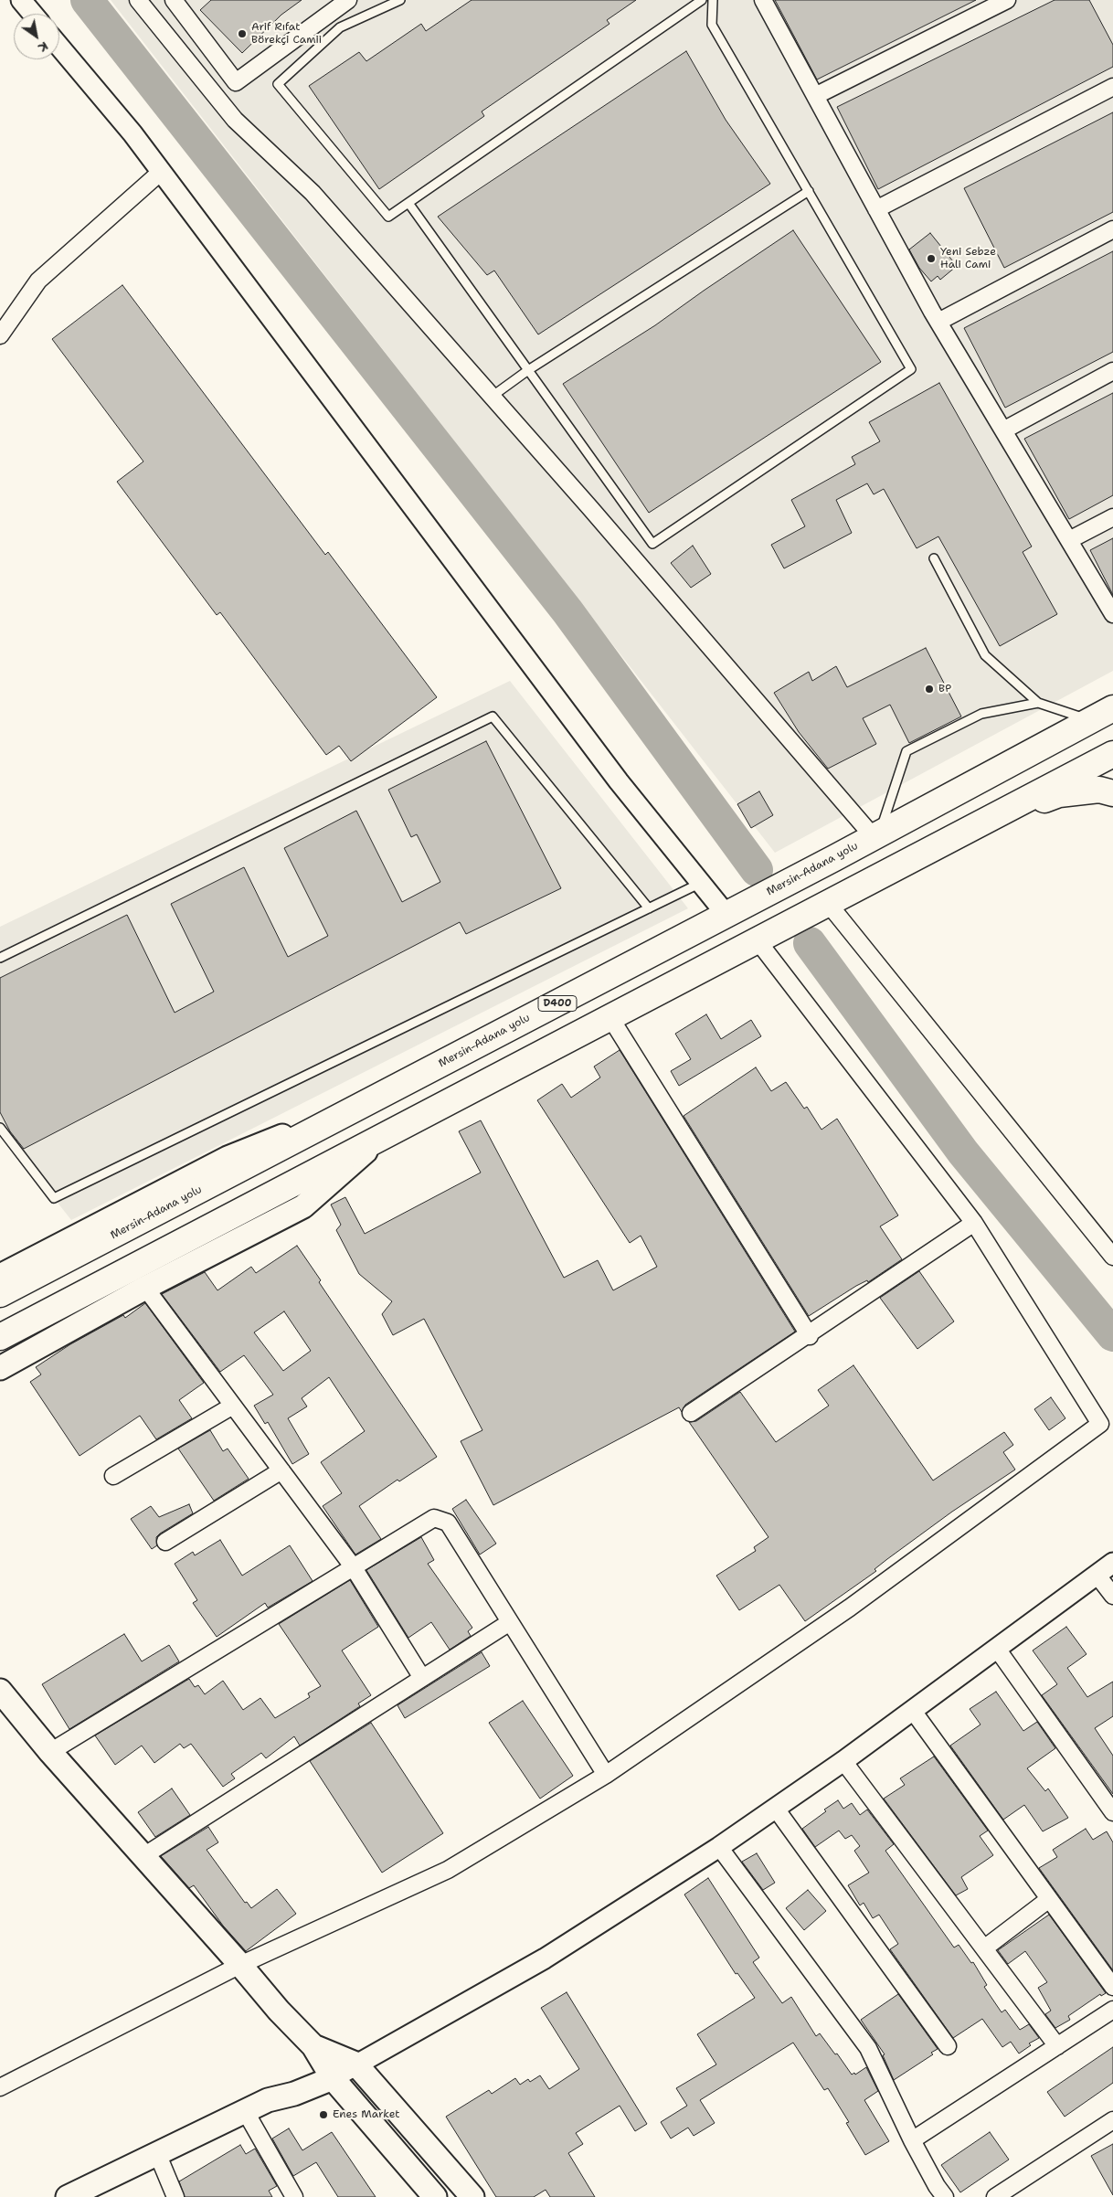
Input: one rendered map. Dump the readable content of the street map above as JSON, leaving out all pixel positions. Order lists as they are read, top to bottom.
{
  "streets": {
    "highway": ["Mersin-Adana yolu", "D400"]
  },
  "places": [
    "Arif Rıfat Börekçi Camii",
    "Yeni Sebze Hali Cami",
    "BP",
    "Enes Market"
  ],
  "north": "bottom right"
}
